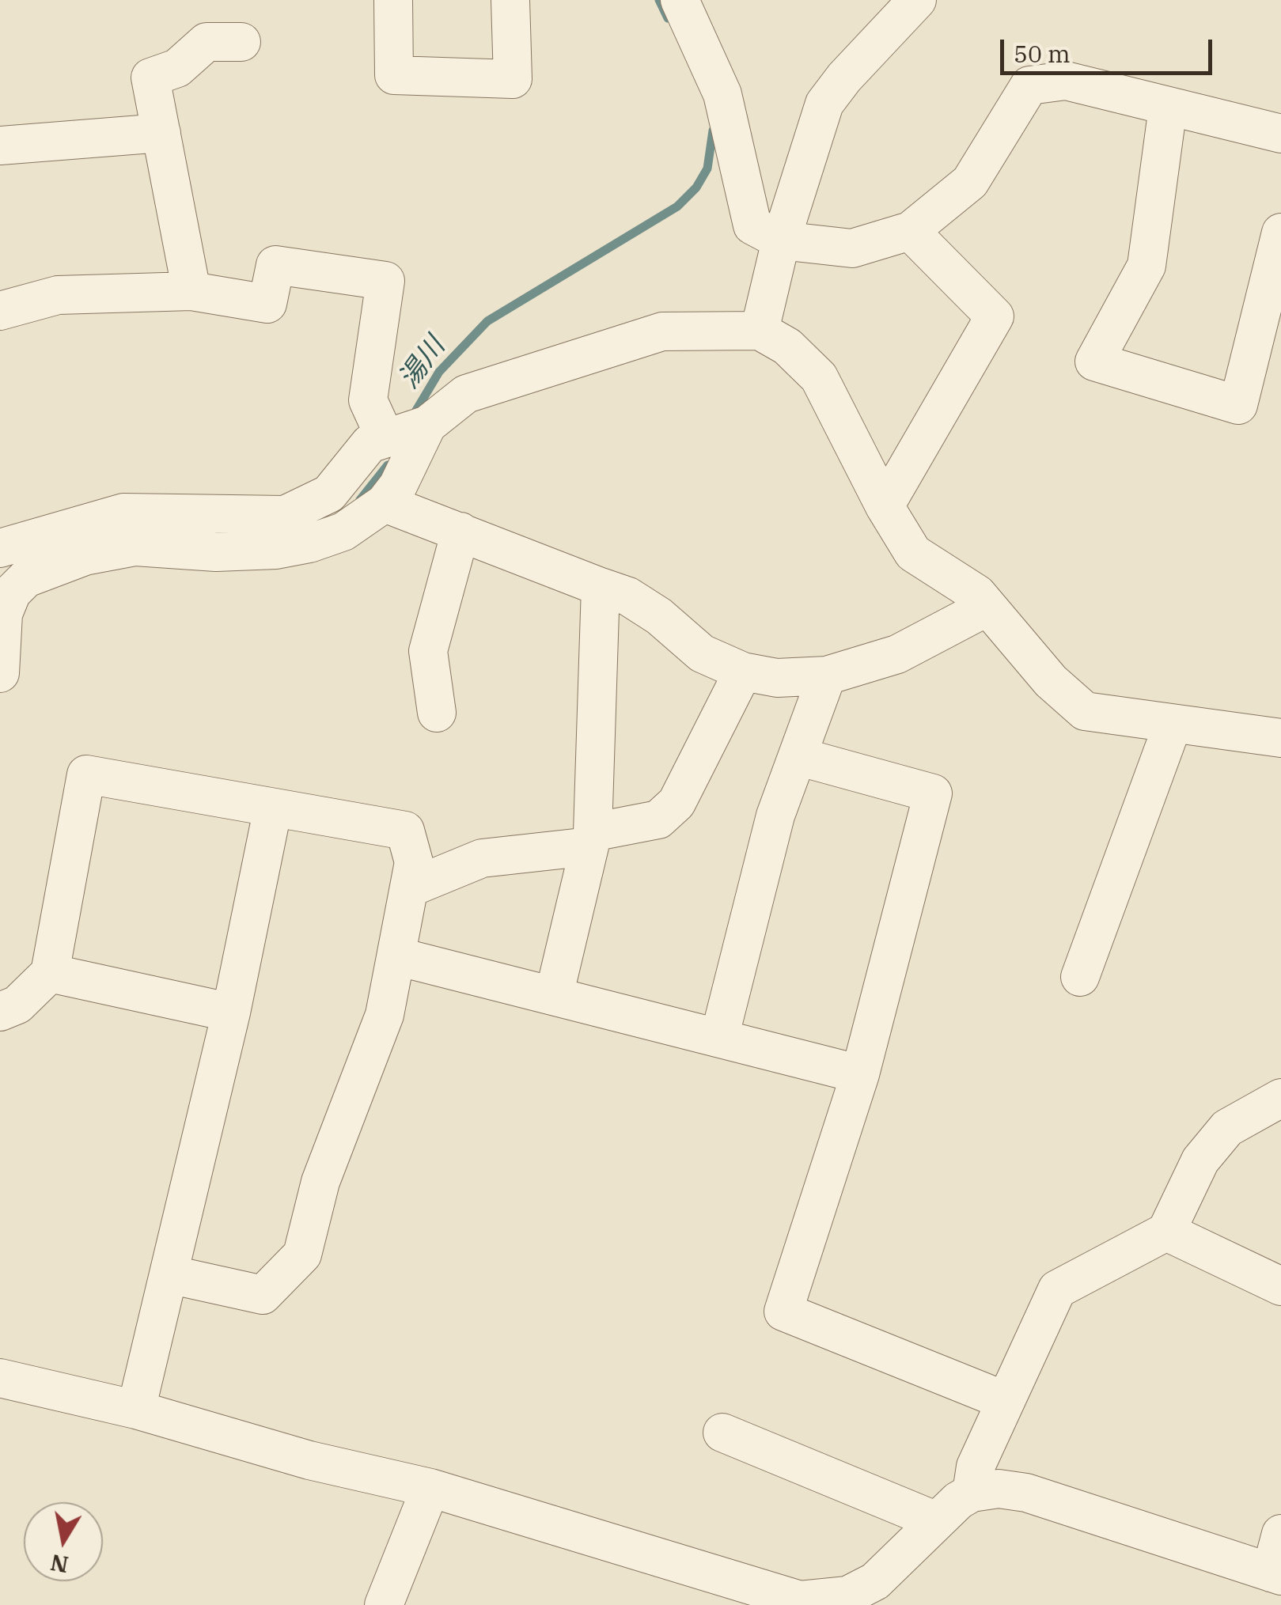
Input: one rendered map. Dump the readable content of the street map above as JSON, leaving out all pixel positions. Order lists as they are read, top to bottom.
{
  "water": ["湯川"],
  "scale_bar": "50 m",
  "north": "bottom"
}
